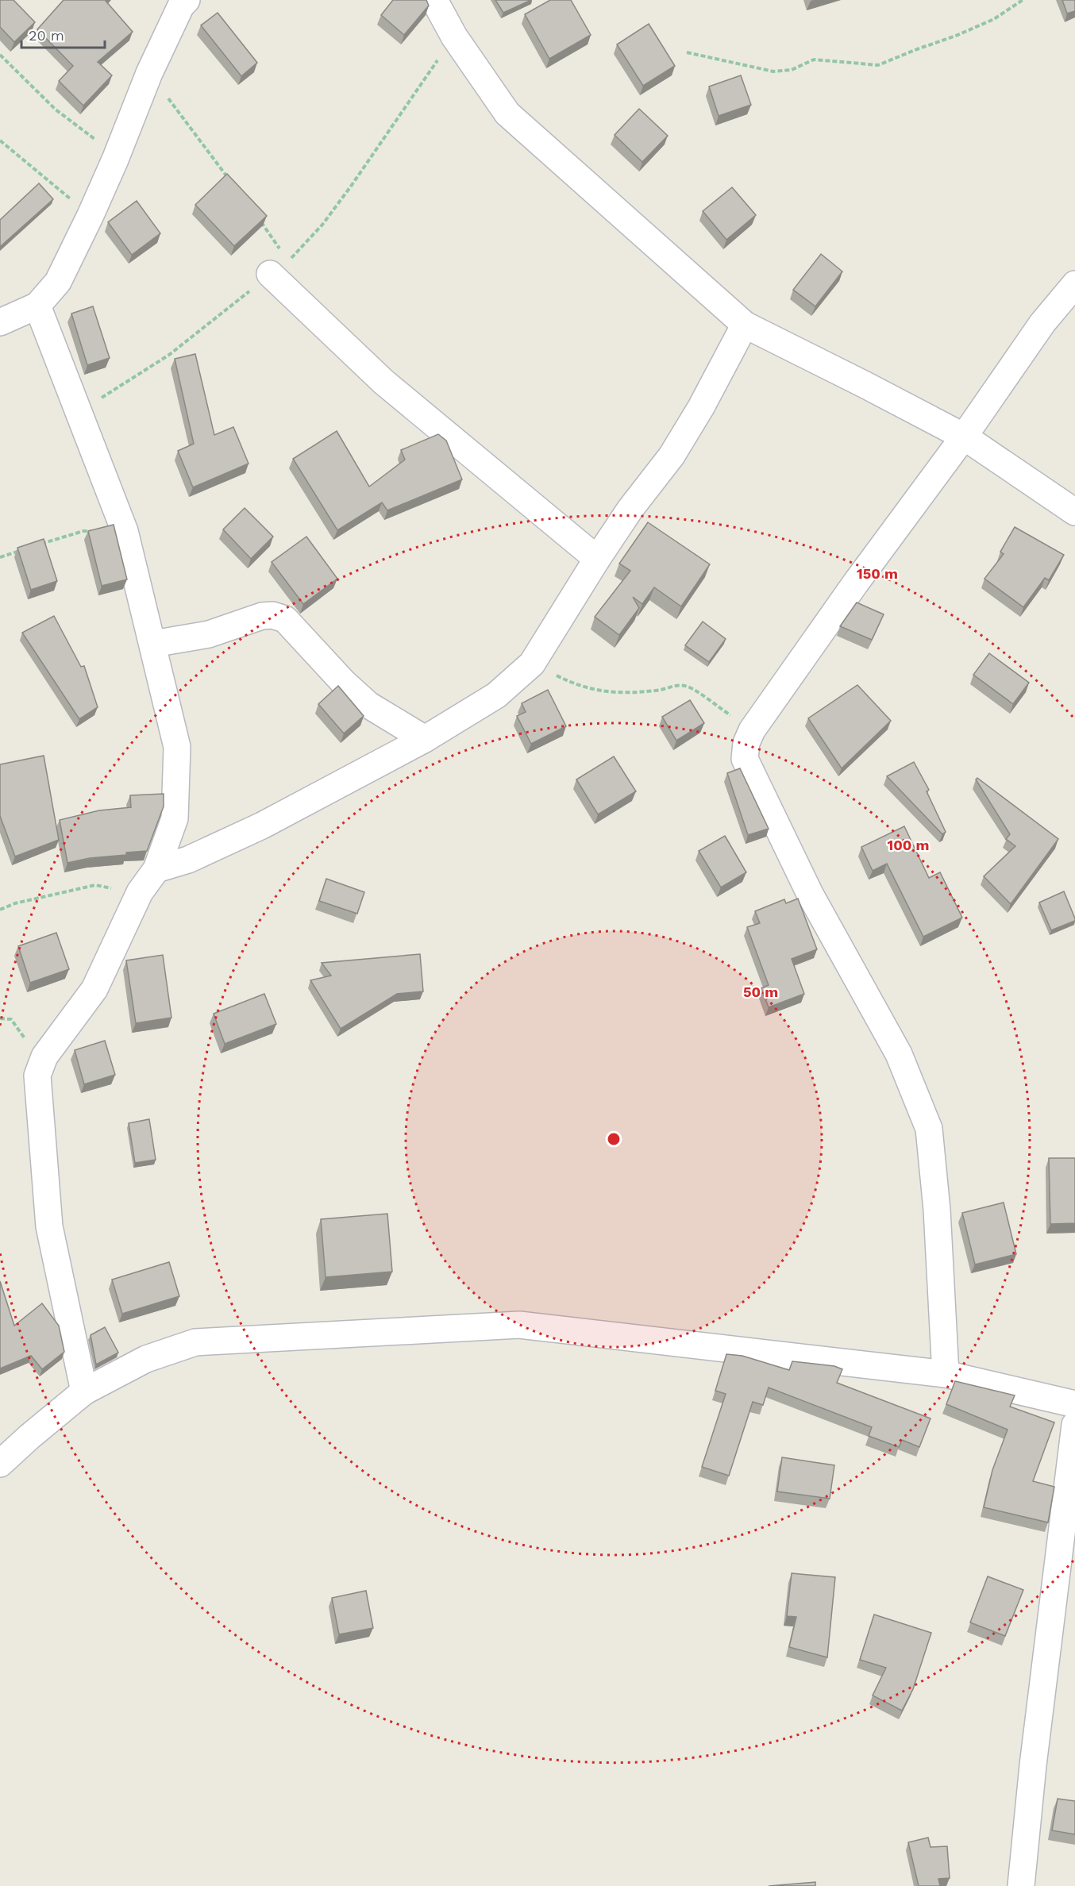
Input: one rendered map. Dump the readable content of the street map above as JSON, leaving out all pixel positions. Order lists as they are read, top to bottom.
{
  "scale_bar": "20 m",
  "rings": ["150 m", "100 m", "50 m"]
}
